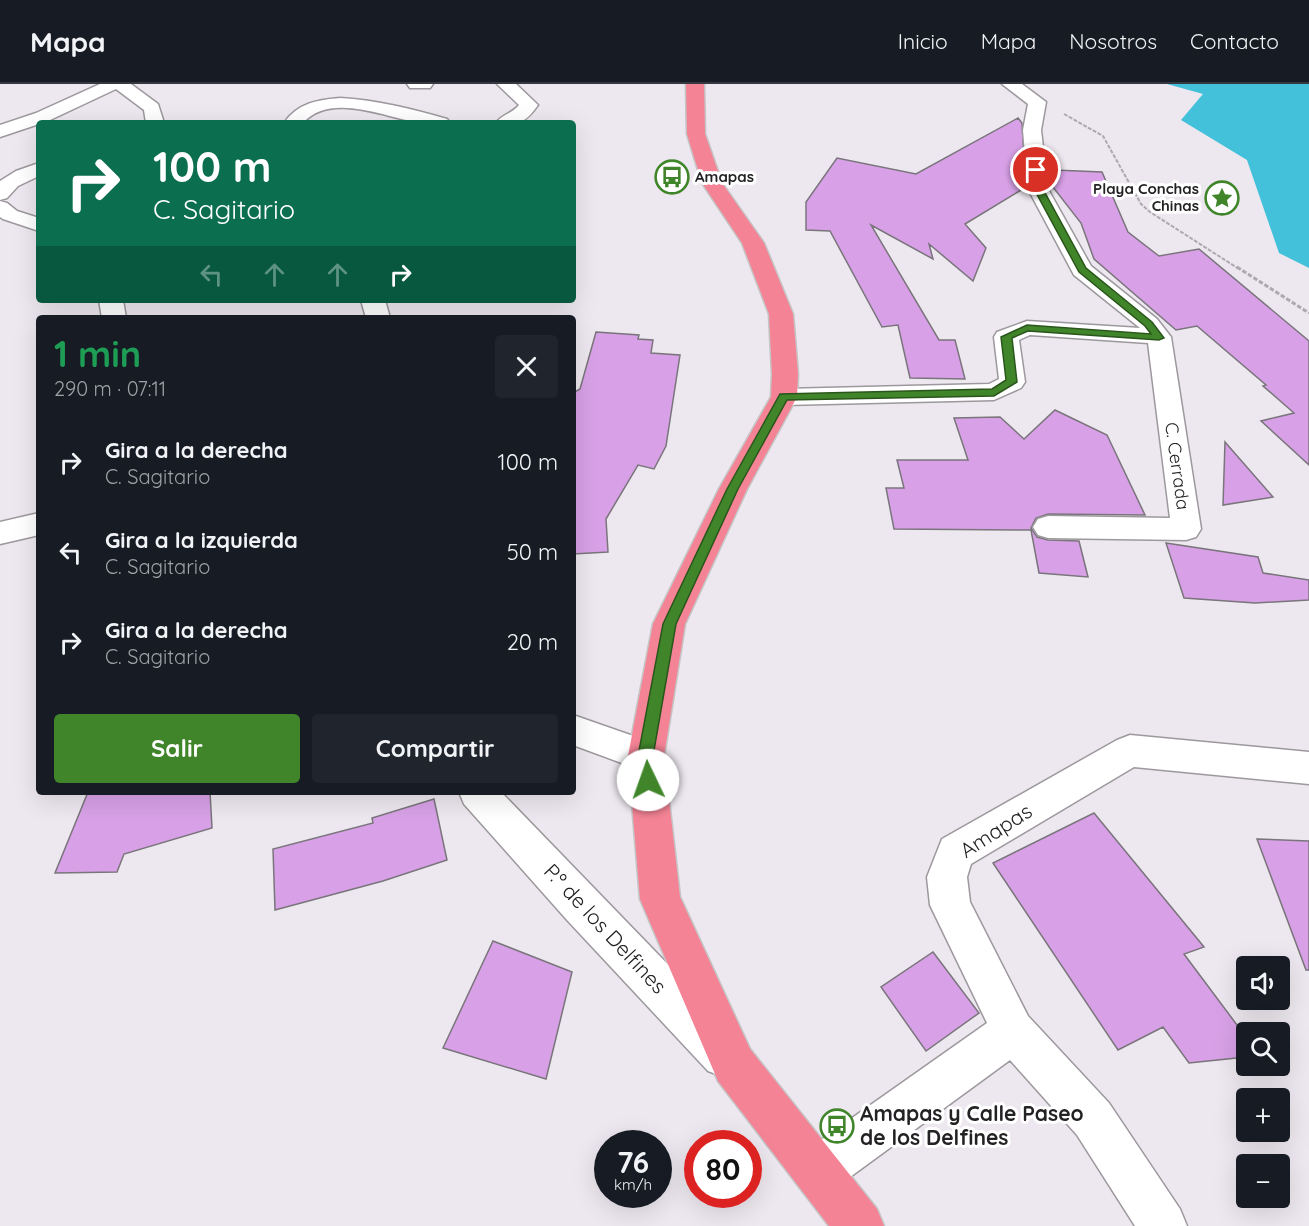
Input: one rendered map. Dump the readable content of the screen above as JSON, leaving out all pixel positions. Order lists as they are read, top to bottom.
{
  "streets": {
    "street": ["C. Cerrada", "Amapas", "P.º de los Delfines"]
  },
  "places": {
    "bus stop": ["Amapas", "Amapas y Calle Paseo de los Delfines"],
    "place": ["Playa Conchas Chinas"]
  },
  "page": {
    "header": "Mapa",
    "nav": [
      "Inicio",
      "Mapa",
      "Nosotros",
      "Contacto"
    ],
    "turn": ["100 m", "C. Sagitario"],
    "heading": ["1 min", "290 m · 07:11"],
    "list": [
      {
        "name": "Gira a la derecha",
        "note": "C. Sagitario",
        "value": "100 m"
      },
      {
        "name": "Gira a la izquierda",
        "note": "C. Sagitario",
        "value": "50 m"
      },
      {
        "name": "Gira a la derecha",
        "note": "C. Sagitario",
        "value": "20 m"
      }
    ],
    "buttons": ["Salir", "Compartir"],
    "map_buttons": ["+", "−"],
    "speed": "76 km/h",
    "limit": "80"
  }
}
